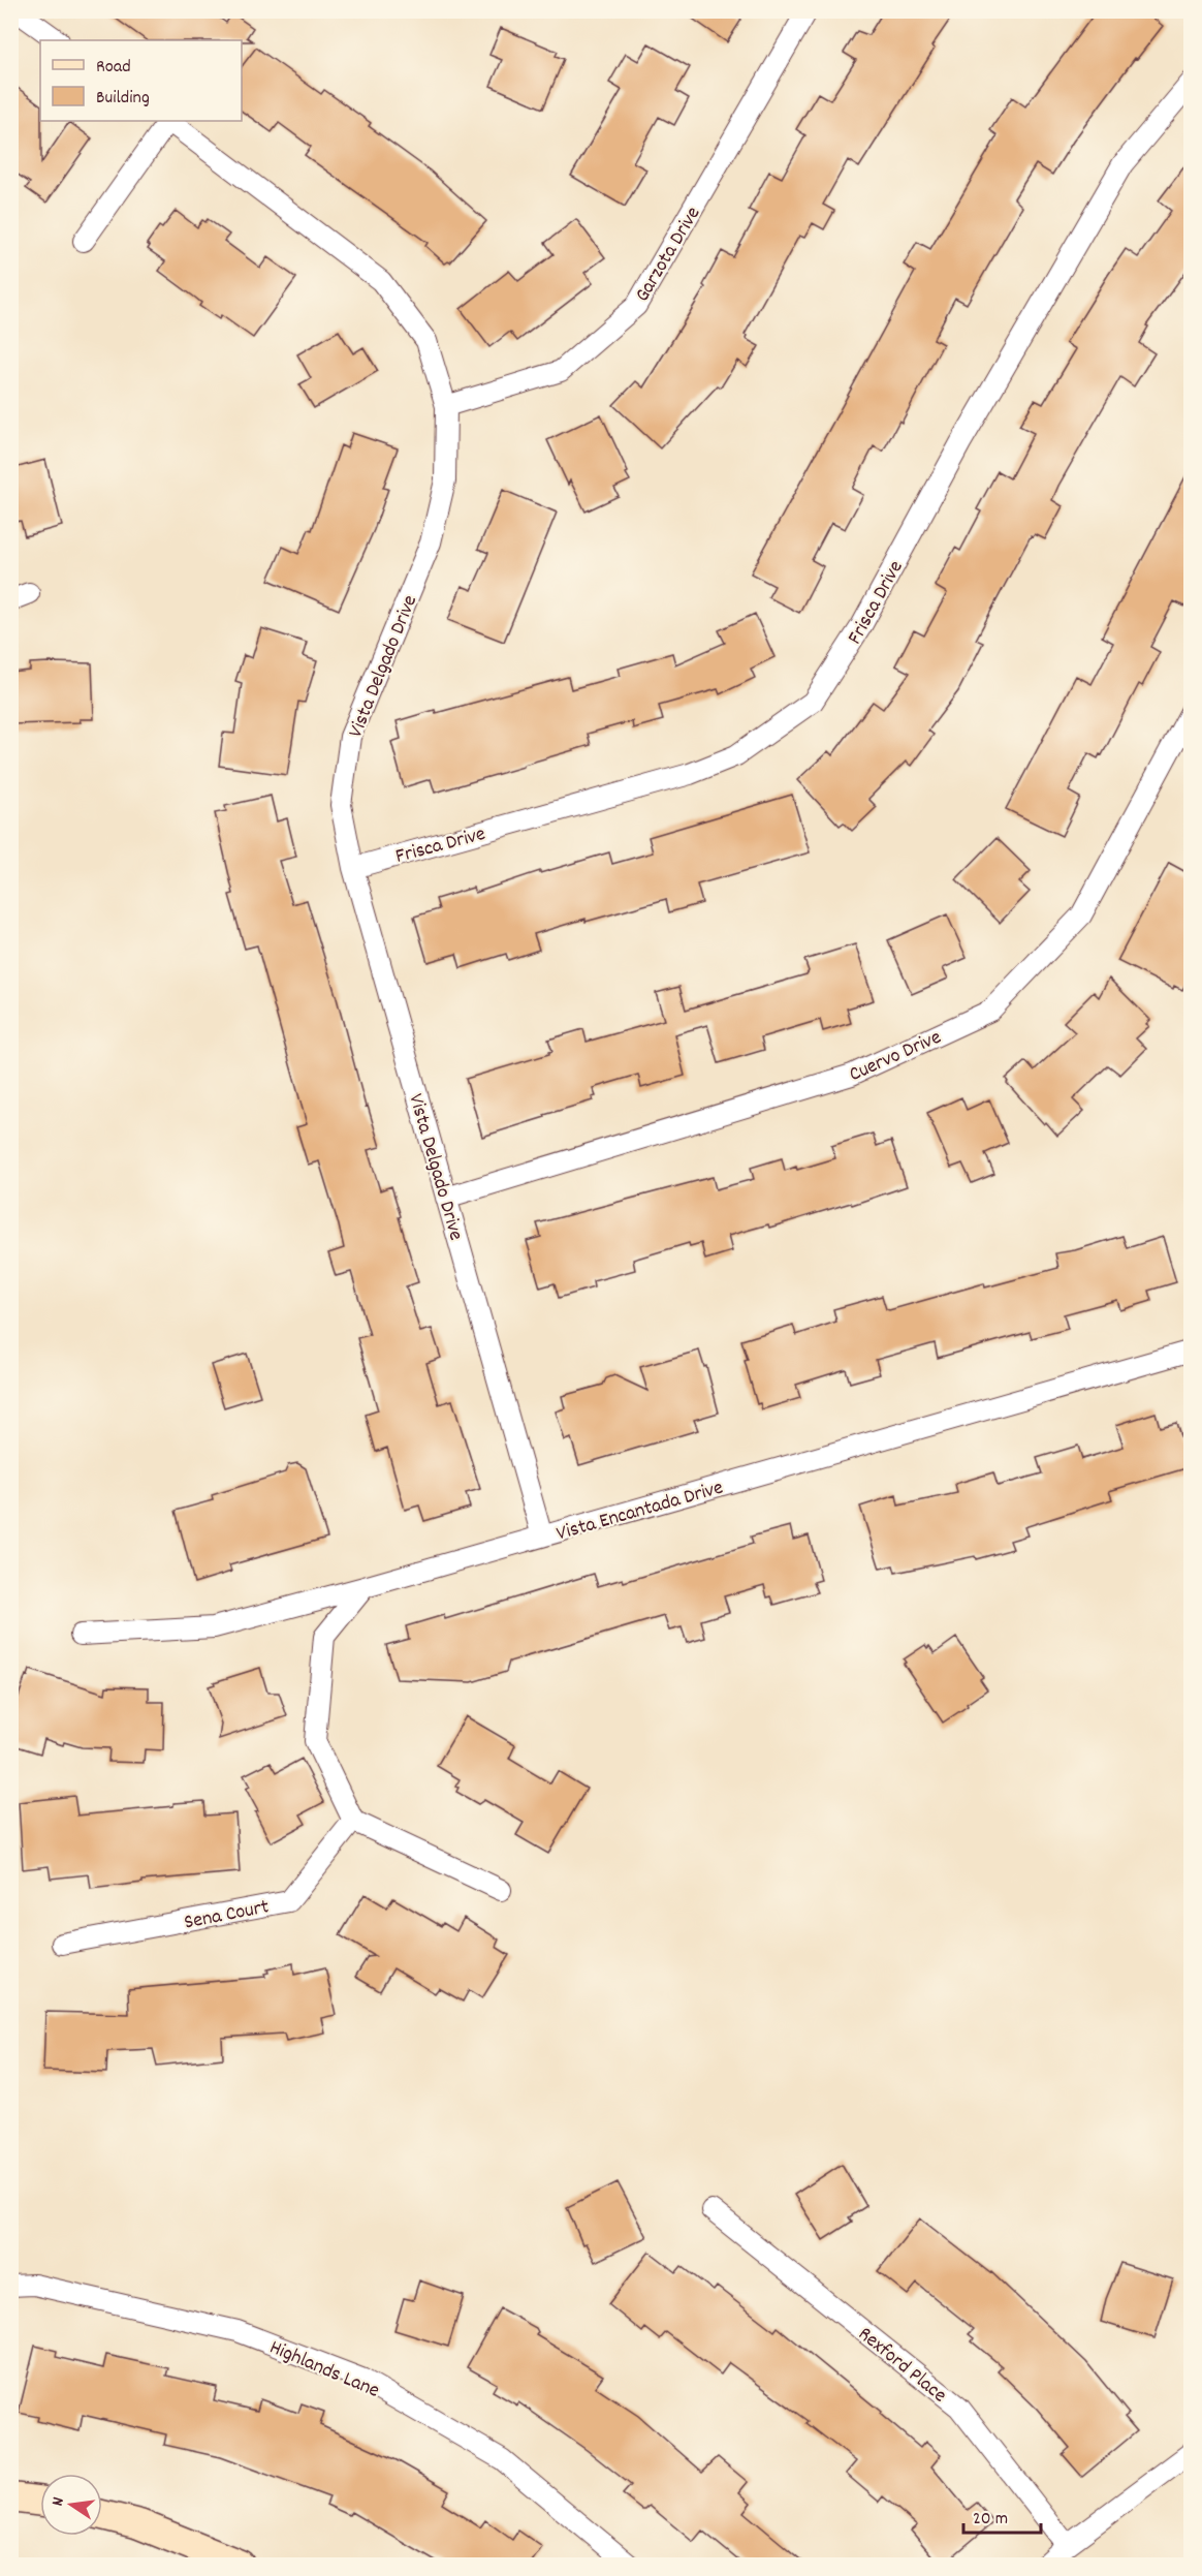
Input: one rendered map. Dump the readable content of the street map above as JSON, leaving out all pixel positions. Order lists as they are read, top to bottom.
{
  "streets": {
    "street": [
      "Garzota Drive",
      "Frisca Drive",
      "Vista Delgado Drive",
      "Cuervo Drive",
      "Vista Encantada Drive",
      "Sena Court",
      "Rexford Place",
      "Highlands Lane"
    ]
  },
  "crossings": [
    ["Garzota Drive", "Vista Delgado Drive"],
    ["Frisca Drive", "Vista Delgado Drive"],
    ["Vista Delgado Drive", "Cuervo Drive"],
    ["Vista Delgado Drive", "Vista Encantada Drive"]
  ],
  "legend": ["Road", "Building"],
  "scale_bar": "20 m",
  "north": "left"
}
